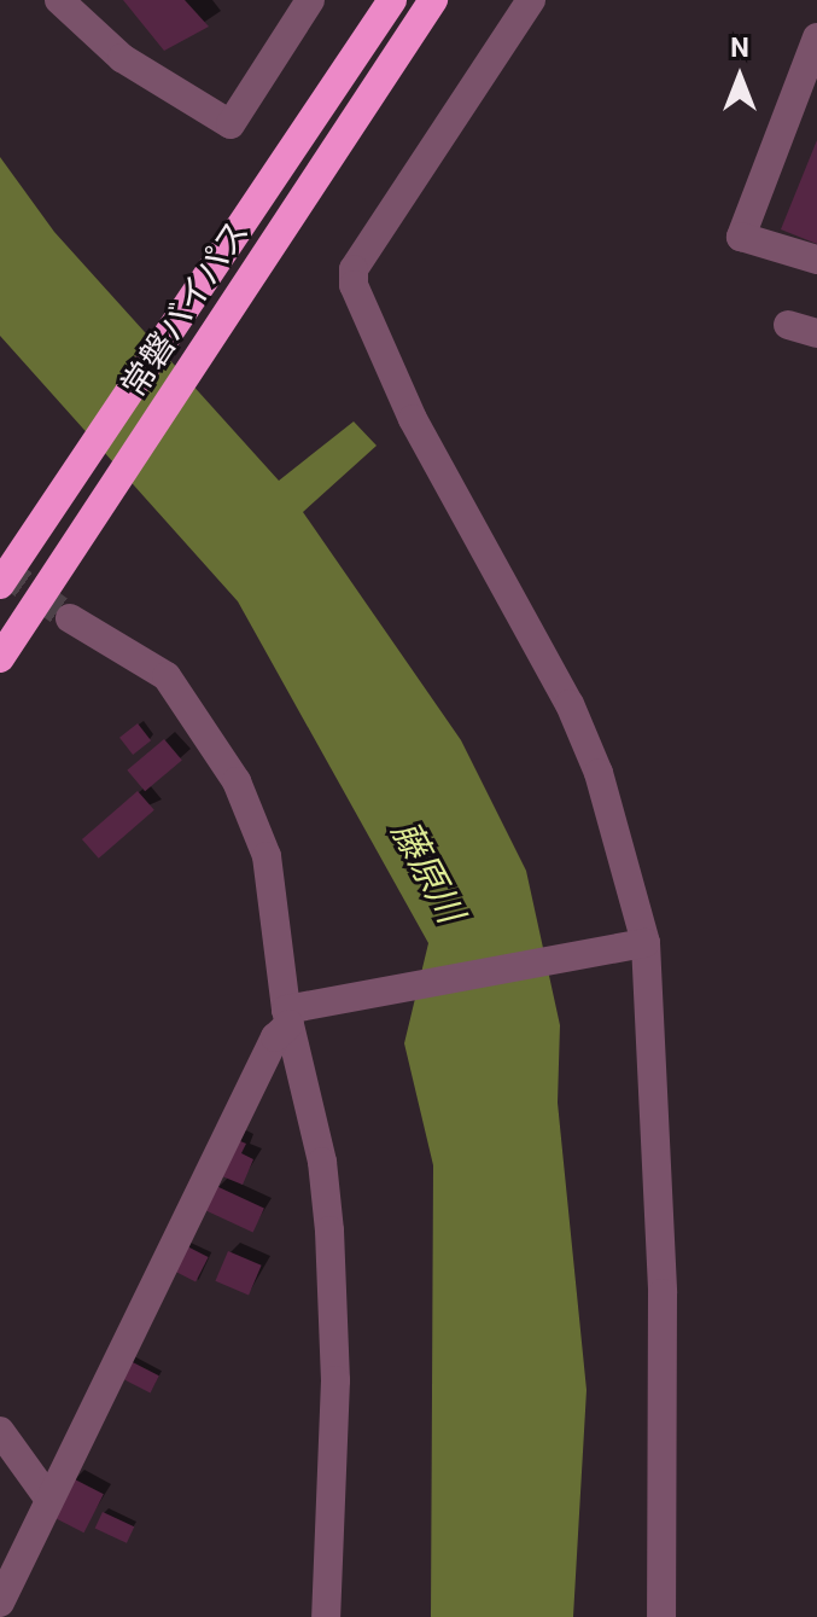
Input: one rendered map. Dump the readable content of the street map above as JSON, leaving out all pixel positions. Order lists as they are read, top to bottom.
{
  "streets": {
    "highway": ["常磐バイパス"]
  },
  "water": ["藤原川"],
  "north": "top"
}
